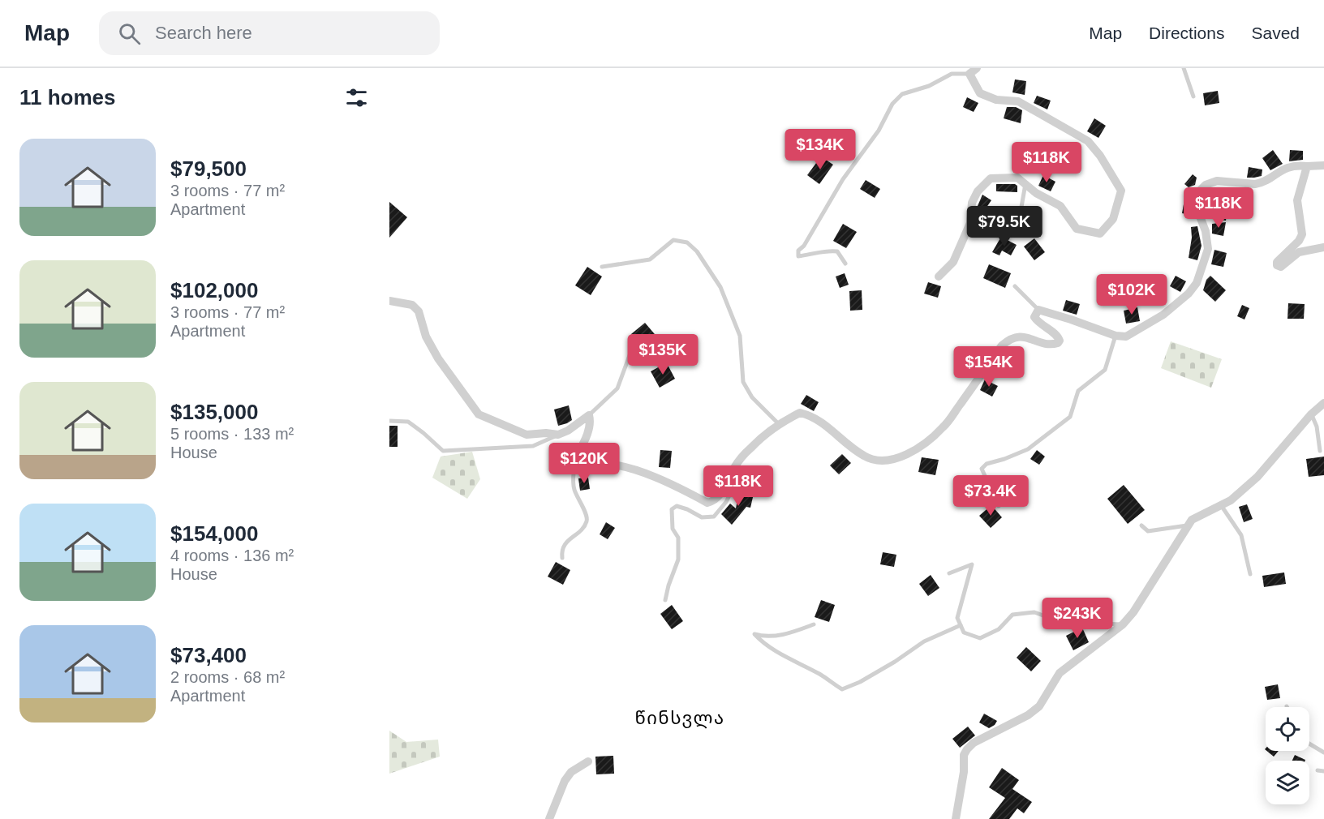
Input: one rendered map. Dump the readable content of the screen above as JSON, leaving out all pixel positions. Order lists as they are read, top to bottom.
{
  "districts": ["წინსვლა"],
  "page": {
    "header": "Map",
    "search": "Search here",
    "nav": ["Map", "Directions", "Saved"],
    "heading": "11 homes",
    "list": [
      {
        "name": "$79,500",
        "note": "3 rooms · 77 m² · Apartment"
      },
      {
        "name": "$102,000",
        "note": "3 rooms · 77 m² · Apartment"
      },
      {
        "name": "$135,000",
        "note": "5 rooms · 133 m² · House"
      },
      {
        "name": "$154,000",
        "note": "4 rooms · 136 m² · House"
      },
      {
        "name": "$73,400",
        "note": "2 rooms · 68 m² · Apartment"
      }
    ],
    "price": [
      "$134K",
      "$118K",
      "$118K",
      "$79.5K",
      "$102K",
      "$135K",
      "$154K",
      "$120K",
      "$118K",
      "$73.4K",
      "$243K"
    ]
  }
}
